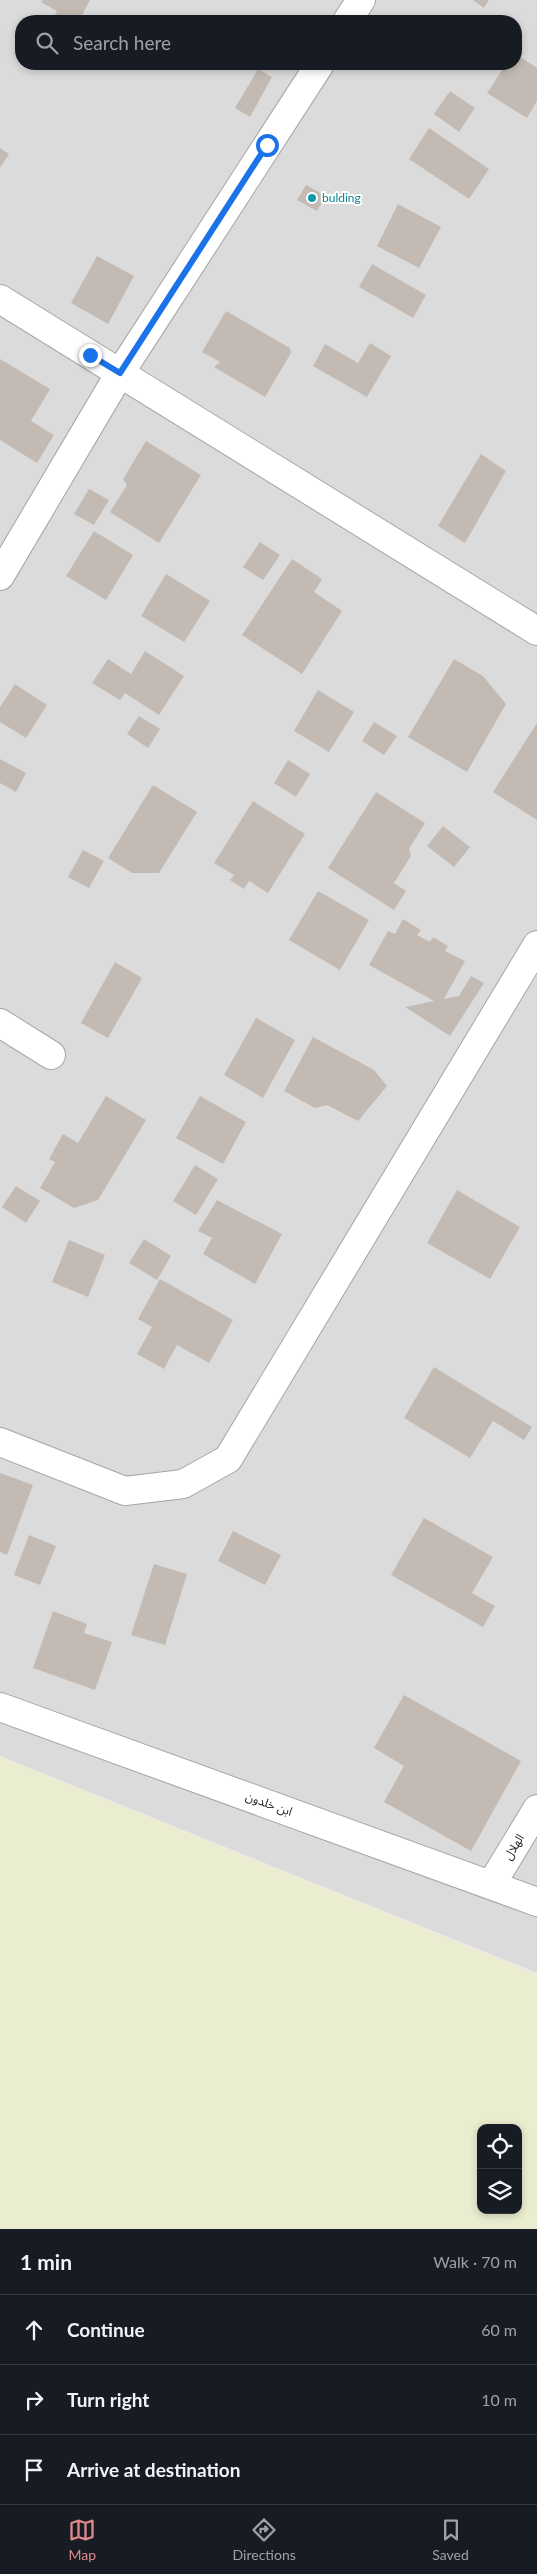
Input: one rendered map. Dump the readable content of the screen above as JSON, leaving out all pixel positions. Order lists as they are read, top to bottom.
{
  "streets": {
    "street": ["ابن خلدون", "الهلال"]
  },
  "crossings": [
    ["ابن خلدون", "الهلال"]
  ],
  "places": ["bulding"],
  "page": {
    "search": "Search here",
    "heading": ["1 min", "Walk · 70 m"],
    "list": [
      ["Continue", "60 m"],
      ["Turn right", "10 m"],
      "Arrive at destination"
    ],
    "nav": ["Map", "Directions", "Saved"]
  }
}
